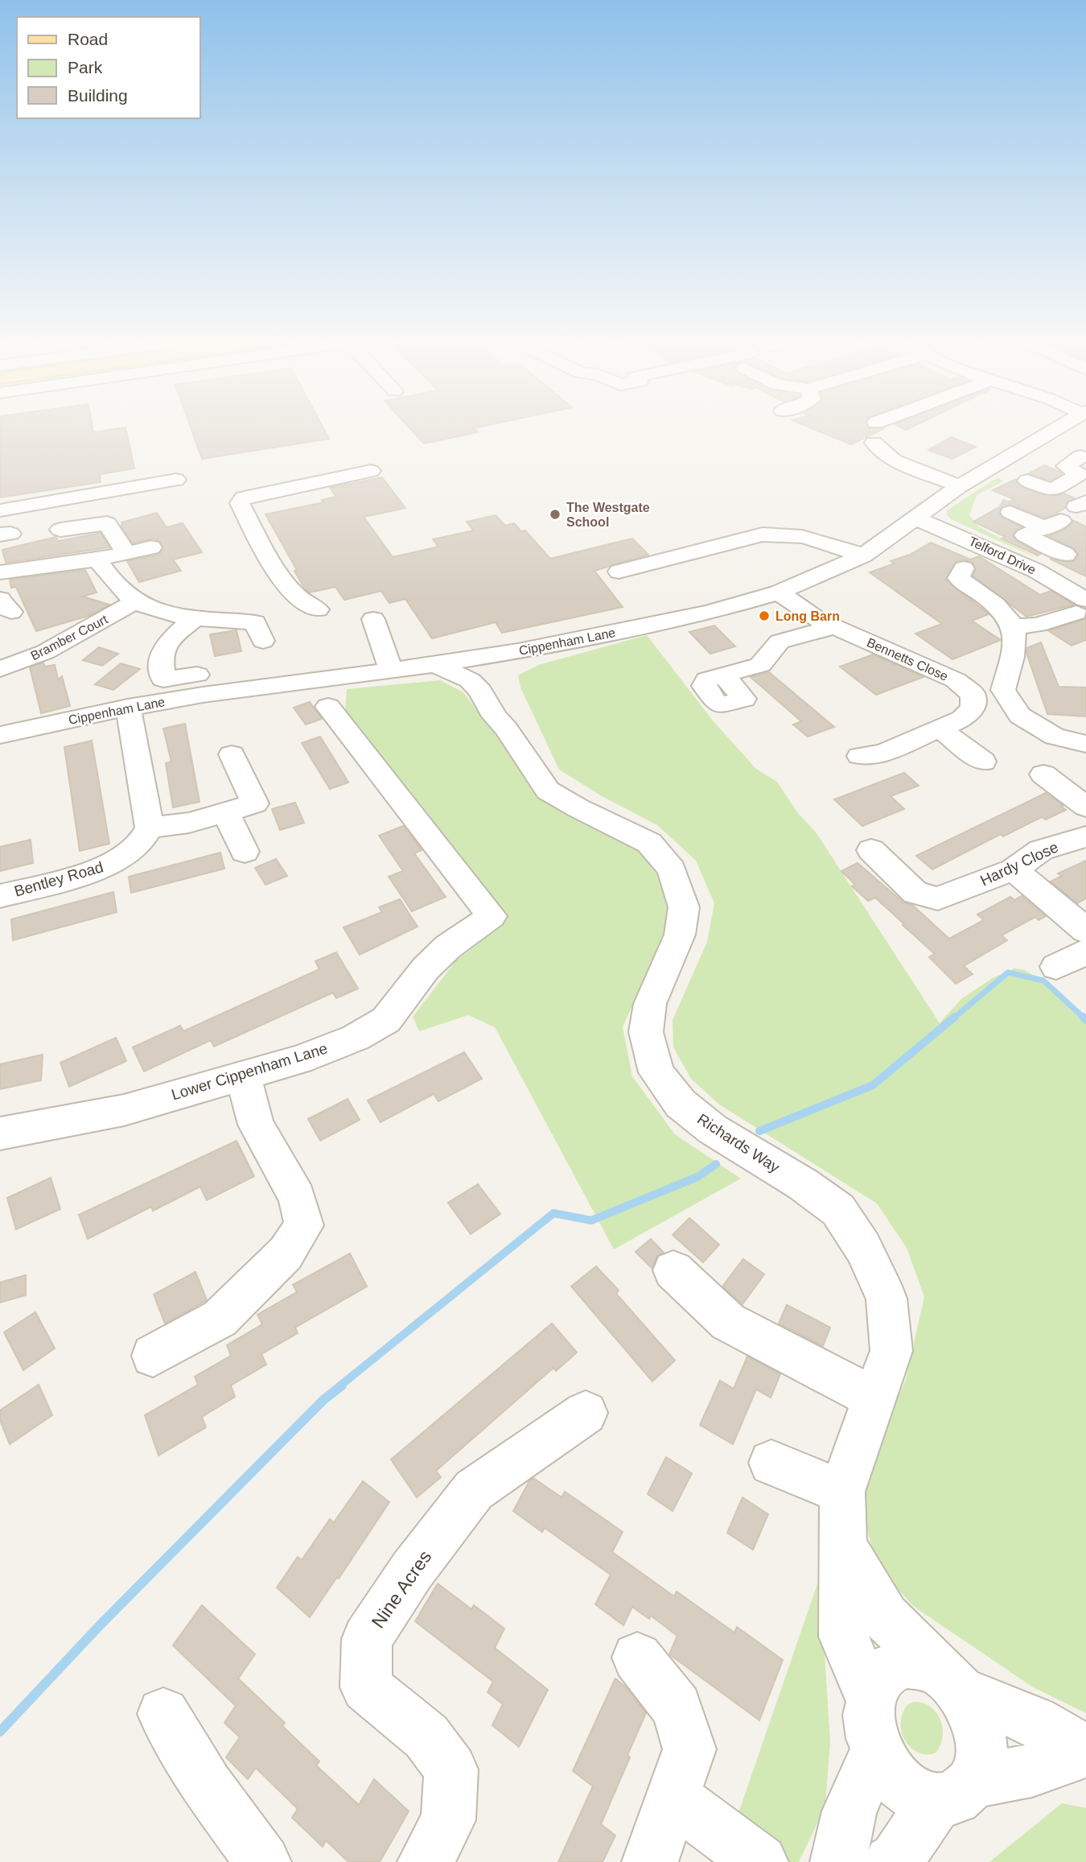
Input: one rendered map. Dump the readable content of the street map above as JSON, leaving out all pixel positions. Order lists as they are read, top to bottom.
{
  "streets": {
    "street": [
      "Telford Drive",
      "Bramber Court",
      "Cippenham Lane",
      "Bennetts Close",
      "Hardy Close",
      "Bentley Road",
      "Lower Cippenham Lane",
      "Richards Way",
      "Nine Acres"
    ]
  },
  "crossings": [
    ["Telford Drive", "Cippenham Lane"],
    ["Cippenham Lane", "Bennetts Close"],
    ["Cippenham Lane", "Richards Way"]
  ],
  "places": ["The Westgate School", "Long Barn"],
  "legend": ["Road", "Park", "Building"]
}
